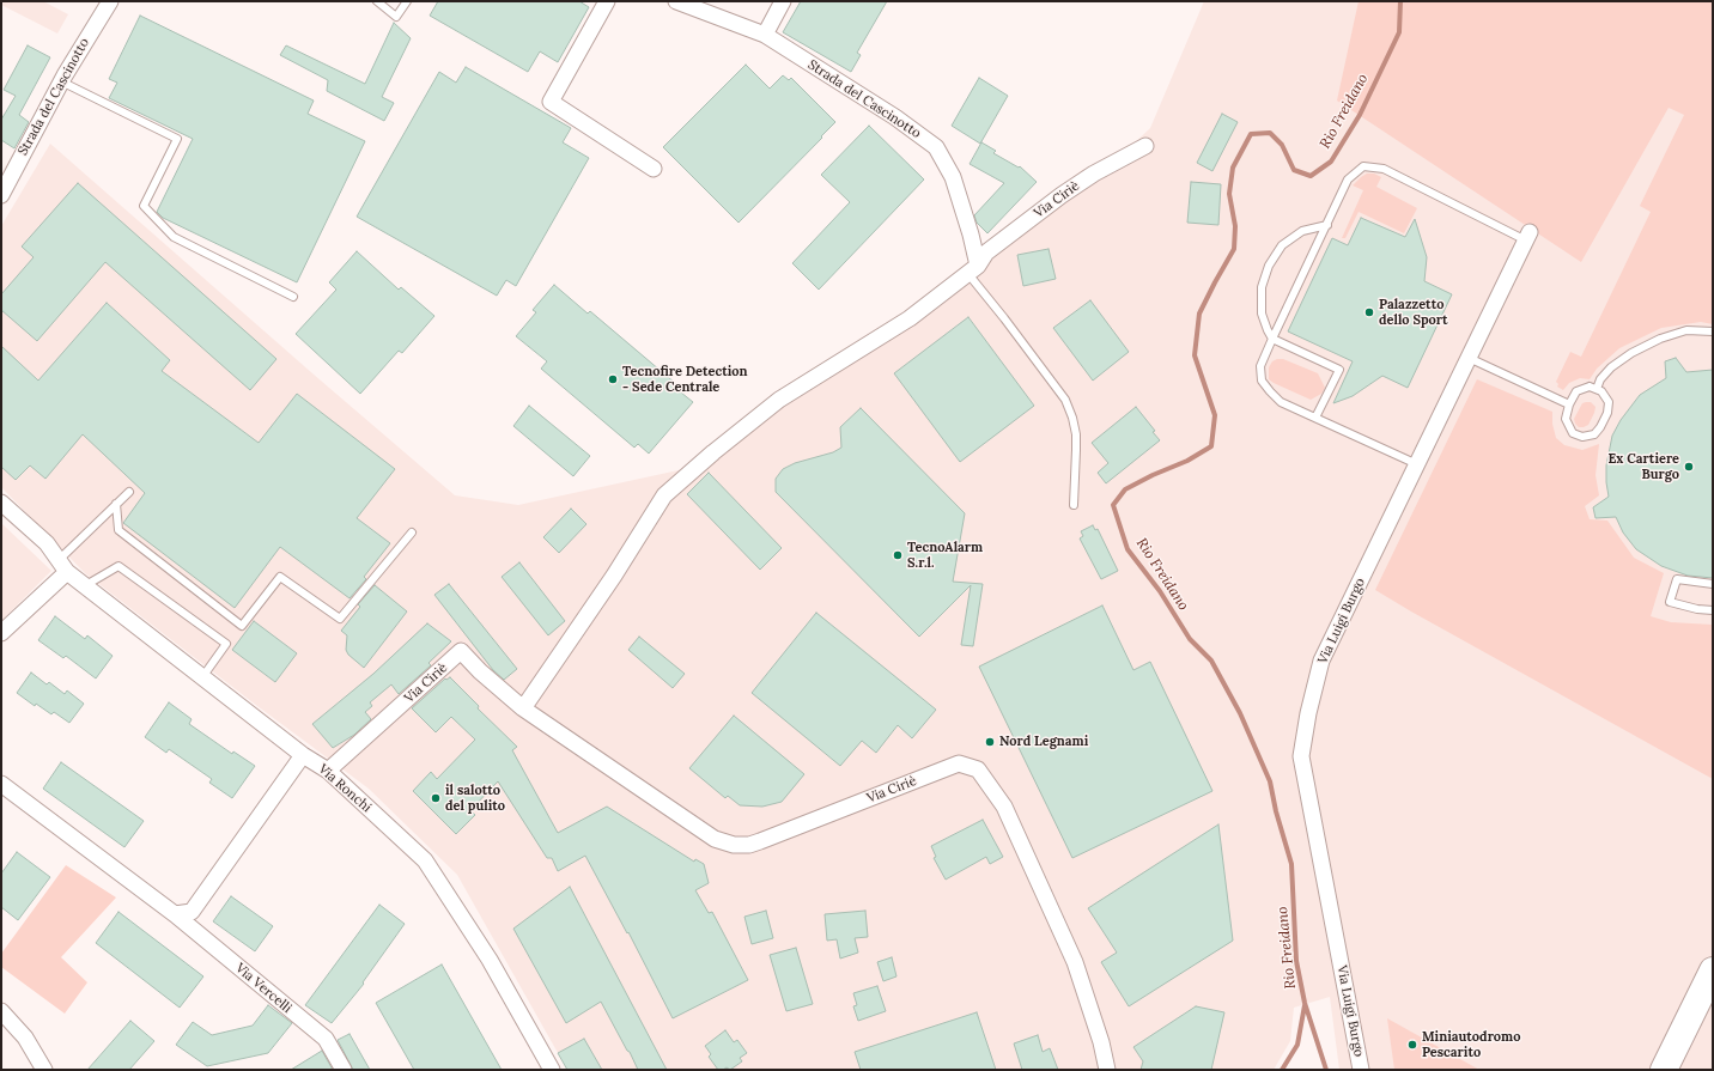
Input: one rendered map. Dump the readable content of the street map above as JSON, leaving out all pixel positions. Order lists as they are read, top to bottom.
{
  "streets": {
    "street": [
      "Strada del Cascinotto",
      "Via Ciriè",
      "Via Luigi Burgo",
      "Via Ronchi",
      "Via Vercelli"
    ]
  },
  "crossings": [
    ["Strada del Cascinotto", "Via Ciriè"],
    ["Via Ciriè", "Via Ronchi"]
  ],
  "water": ["Rio Freidano"],
  "places": [
    "Palazzetto dello Sport",
    "Tecnofire Detection - Sede Centrale",
    "Ex Cartiere Burgo",
    "TecnoAlarm S.r.l.",
    "Nord Legnami",
    "il salotto del pulito",
    "Miniautodromo Pescarito"
  ]
}
